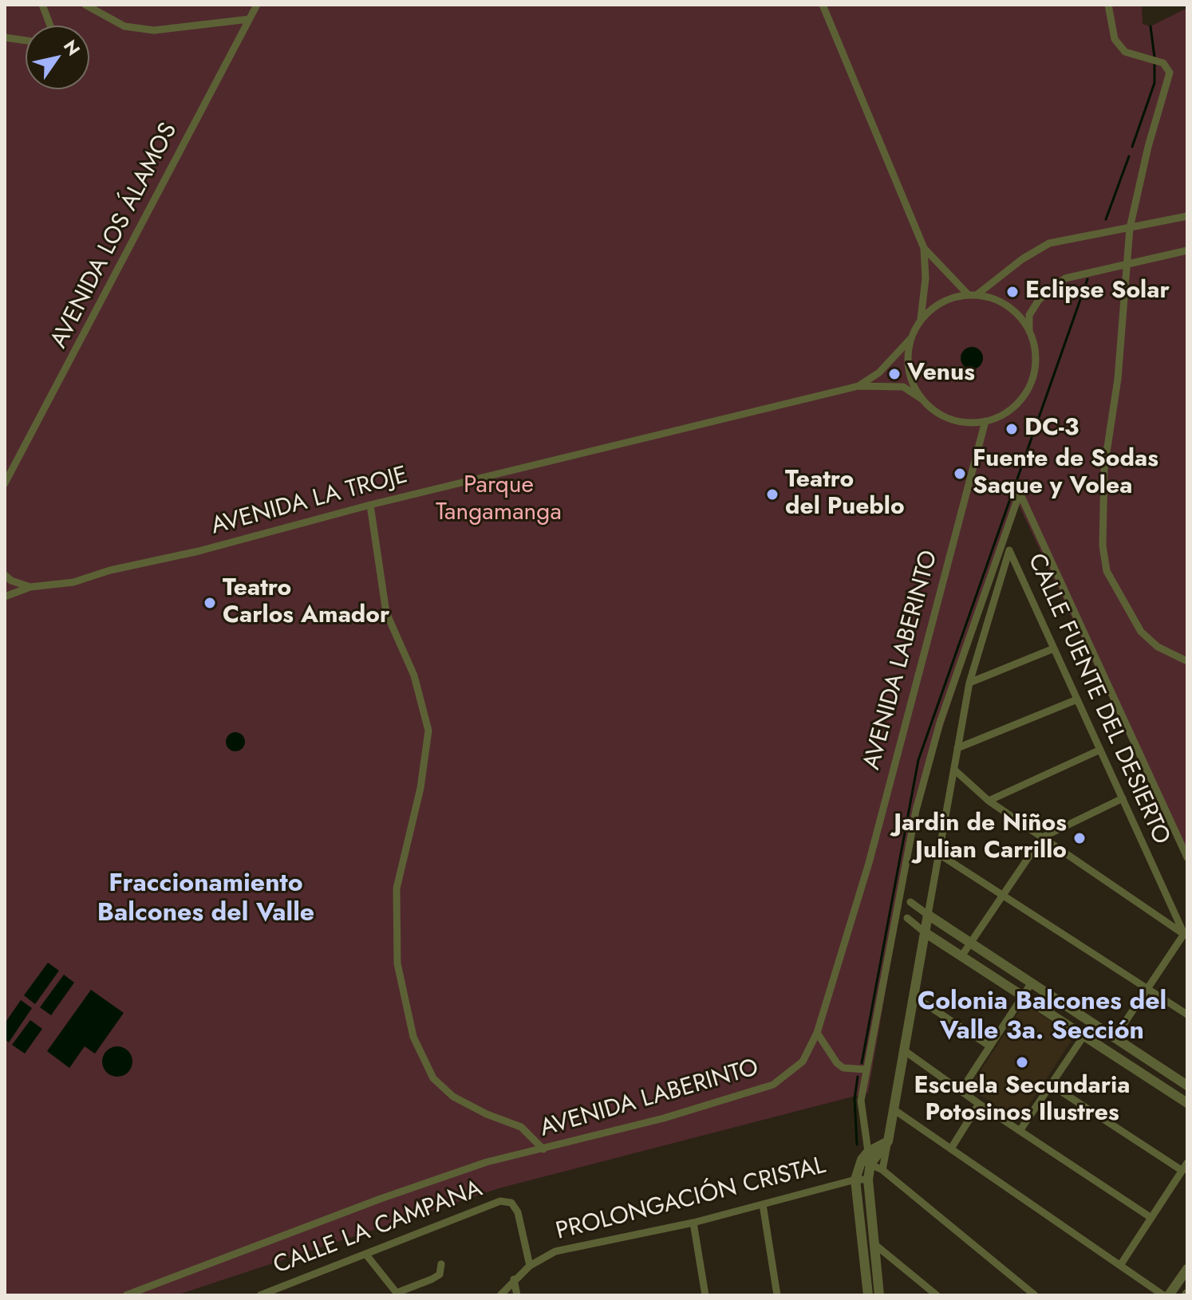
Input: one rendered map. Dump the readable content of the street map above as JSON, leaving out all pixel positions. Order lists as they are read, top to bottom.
{
  "streets": {
    "street": [
      "AVENIDA LOS ÁLAMOS",
      "AVENIDA LA TROJE",
      "AVENIDA LABERINTO",
      "CALLE FUENTE DEL DESIERTO",
      "PROLONGACIÓN CRISTAL",
      "CALLE LA CAMPANA"
    ]
  },
  "crossings": [
    ["AVENIDA LA TROJE", "AVENIDA LABERINTO"],
    ["PROLONGACIÓN CRISTAL", "CALLE LA CAMPANA"]
  ],
  "districts": ["Fraccionamiento Balcones del Valle", "Colonia Balcones del Valle 3a. Sección"],
  "parks": ["Parque Tangamanga"],
  "places": [
    "Eclipse Solar",
    "Venus",
    "DC-3",
    "Fuente de Sodas Saque y Volea",
    "Teatro del Pueblo",
    "Teatro Carlos Amador",
    "Jardin de Niños Julian Carrillo",
    "Escuela Secundaria Potosinos Ilustres"
  ],
  "north": "top right"
}
